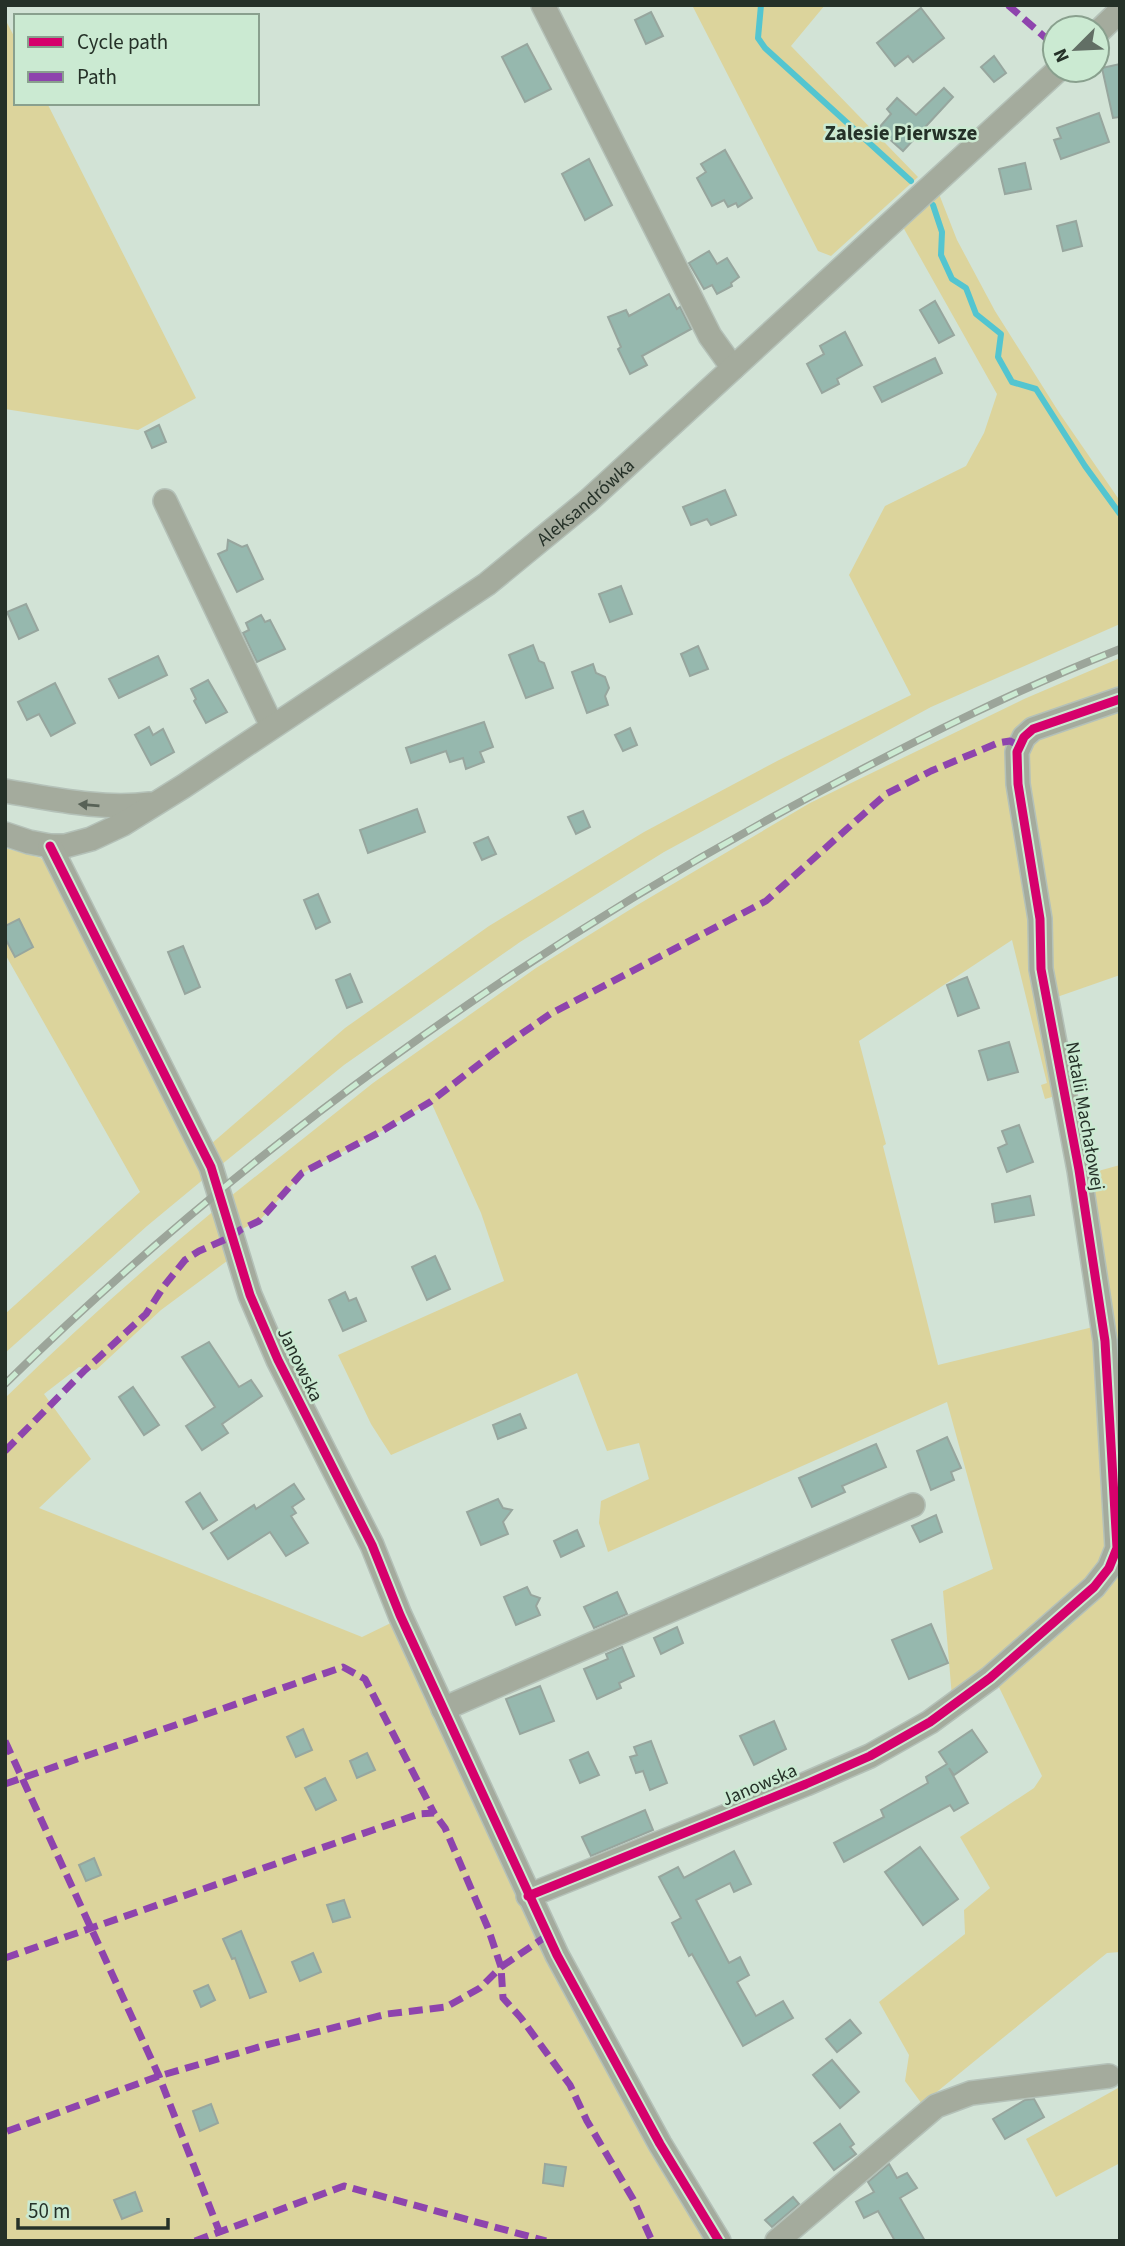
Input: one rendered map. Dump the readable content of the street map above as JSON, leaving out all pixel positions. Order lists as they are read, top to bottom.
{
  "streets": {
    "street": ["Aleksandrówka", "Natalii Machałowej", "Janowska"]
  },
  "crossings": [
    ["Aleksandrówka", "Janowska"],
    ["Natalii Machałowej", "Janowska"]
  ],
  "districts": ["Zalesie Pierwsze"],
  "legend": ["Cycle path", "Path"],
  "scale_bar": "50 m",
  "north": "bottom left"
}
